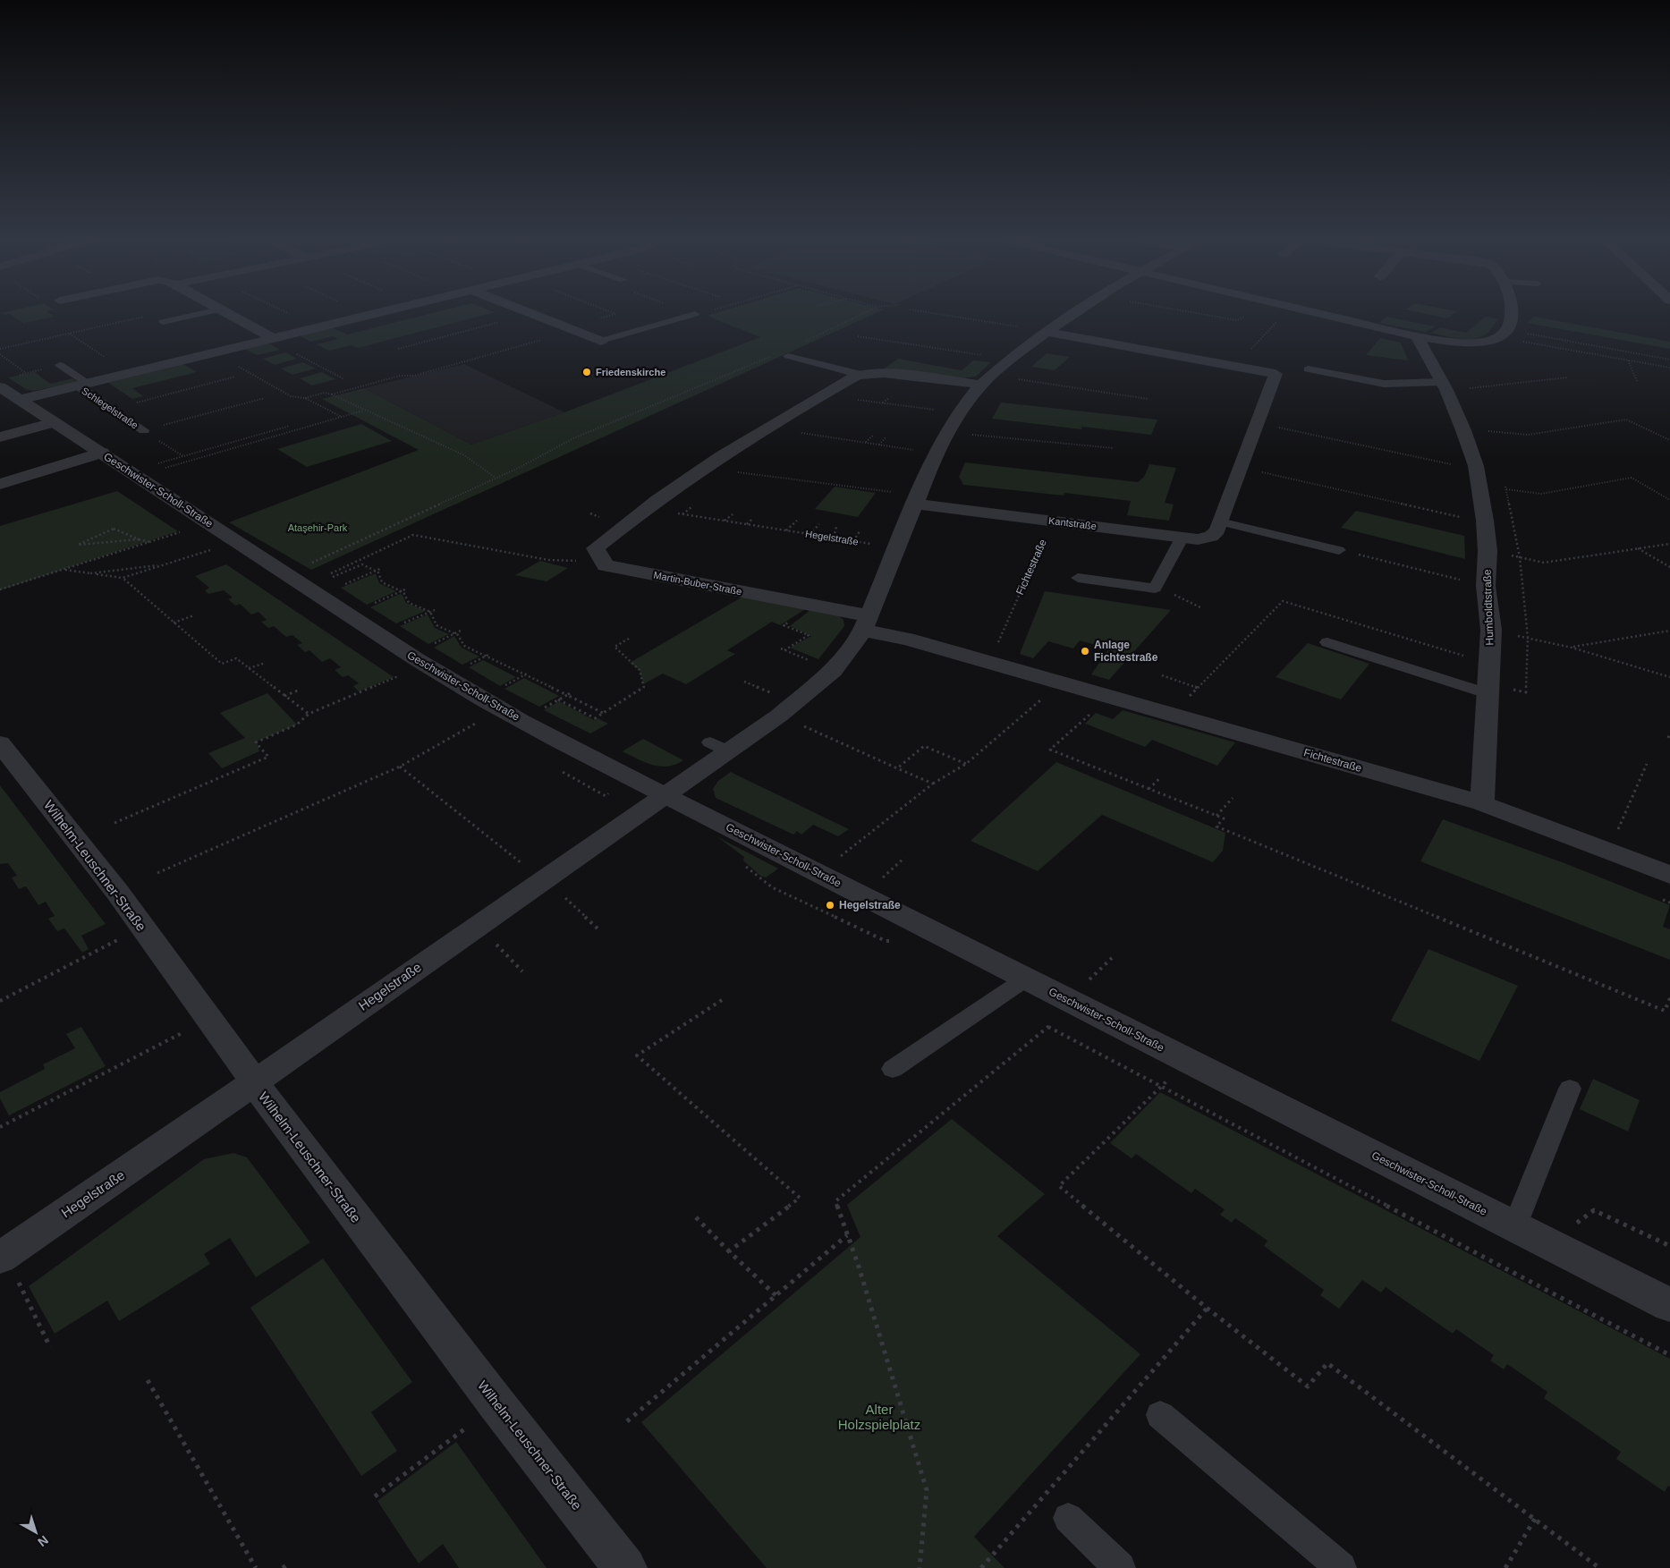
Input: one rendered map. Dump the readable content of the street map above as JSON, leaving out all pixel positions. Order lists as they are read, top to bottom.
{
  "streets": {
    "street": [
      "Schlegelstraße",
      "Geschwister-Scholl-Straße",
      "Kantstraße",
      "Hegelstraße",
      "Fichtestraße",
      "Martin-Buber-Straße",
      "Humboldtstraße",
      "Wilhelm-Leuschner-Straße"
    ]
  },
  "crossings": [
    ["Schlegelstraße", "Geschwister-Scholl-Straße"],
    ["Geschwister-Scholl-Straße", "Hegelstraße"],
    ["Kantstraße", "Hegelstraße"],
    ["Kantstraße", "Fichtestraße"],
    ["Hegelstraße", "Fichtestraße"],
    ["Hegelstraße", "Martin-Buber-Straße"],
    ["Hegelstraße", "Wilhelm-Leuschner-Straße"],
    ["Fichtestraße", "Martin-Buber-Straße"],
    ["Fichtestraße", "Humboldtstraße"]
  ],
  "parks": ["Ataşehir-Park", "Alter Holzspielplatz"],
  "places": ["Friedenskirche", "Anlage Fichtestraße", "Hegelstraße"],
  "north": "bottom right"
}
